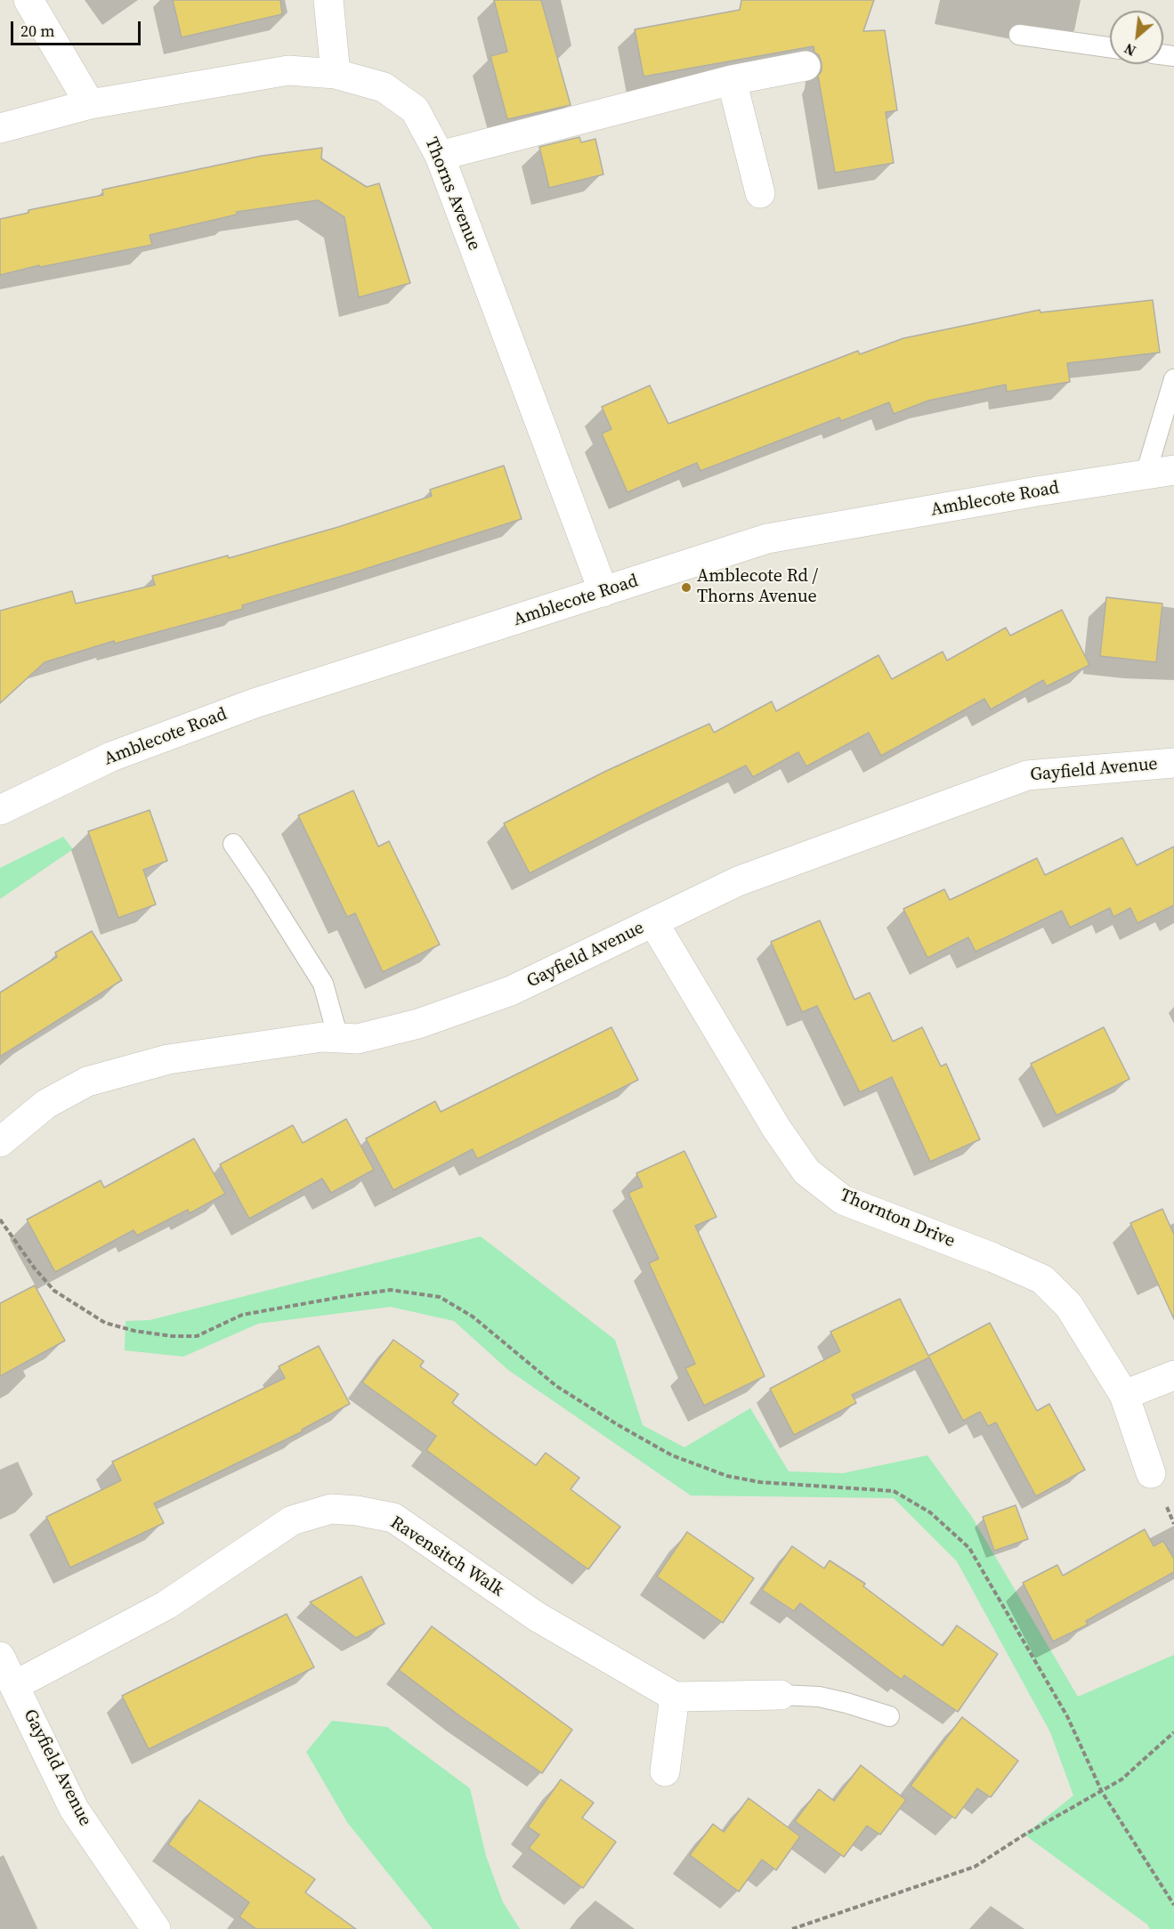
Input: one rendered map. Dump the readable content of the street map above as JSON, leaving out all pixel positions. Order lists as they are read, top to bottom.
{
  "streets": {
    "street": [
      "Thorns Avenue",
      "Amblecote Road",
      "Gayfield Avenue",
      "Thornton Drive",
      "Ravensitch Walk"
    ]
  },
  "crossings": [
    ["Thorns Avenue", "Amblecote Road"],
    ["Gayfield Avenue", "Thornton Drive"],
    ["Gayfield Avenue", "Ravensitch Walk"]
  ],
  "places": ["Amblecote Rd / Thorns Avenue"],
  "scale_bar": "20 m",
  "north": "bottom left"
}
